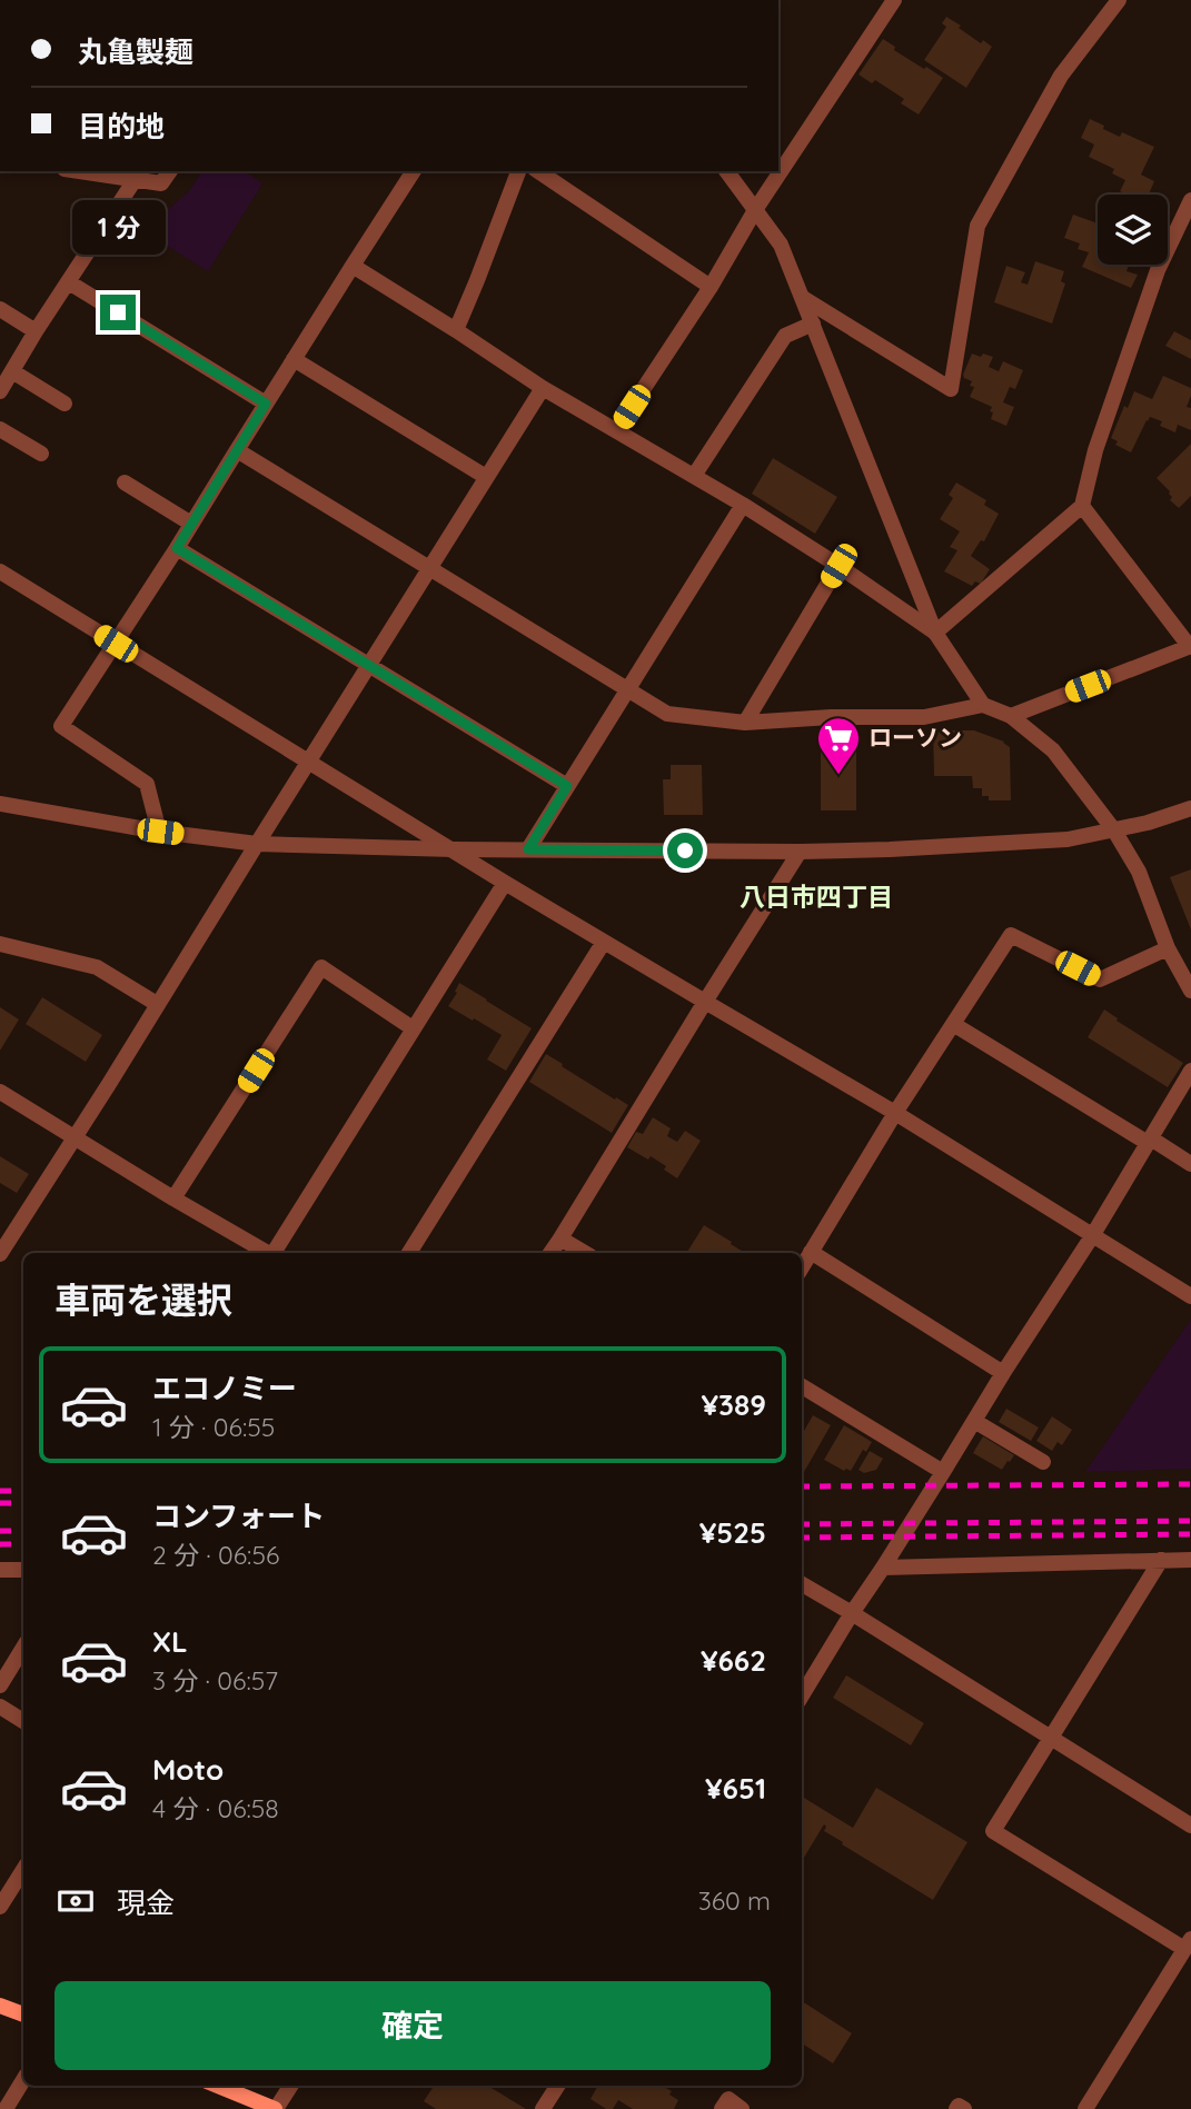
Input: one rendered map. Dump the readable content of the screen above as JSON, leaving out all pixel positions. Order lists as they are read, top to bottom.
{
  "districts": ["八日市四丁目"],
  "places": {
    "supermarket": ["ローソン"]
  },
  "page": {
    "banner": ["丸亀製麺", "目的地"],
    "bubble": "1 分",
    "heading": "車両を選択",
    "list": [
      {
        "name": "エコノミー",
        "note": "1 分 · 06:55",
        "value": "¥389"
      },
      {
        "name": "コンフォート",
        "note": "2 分 · 06:56",
        "value": "¥525"
      },
      {
        "name": "XL",
        "note": "3 分 · 06:57",
        "value": "¥662"
      },
      {
        "name": "Moto",
        "note": "4 分 · 06:58",
        "value": "¥651"
      }
    ],
    "pay": ["現金", "360 m"],
    "buttons": "確定"
  }
}
